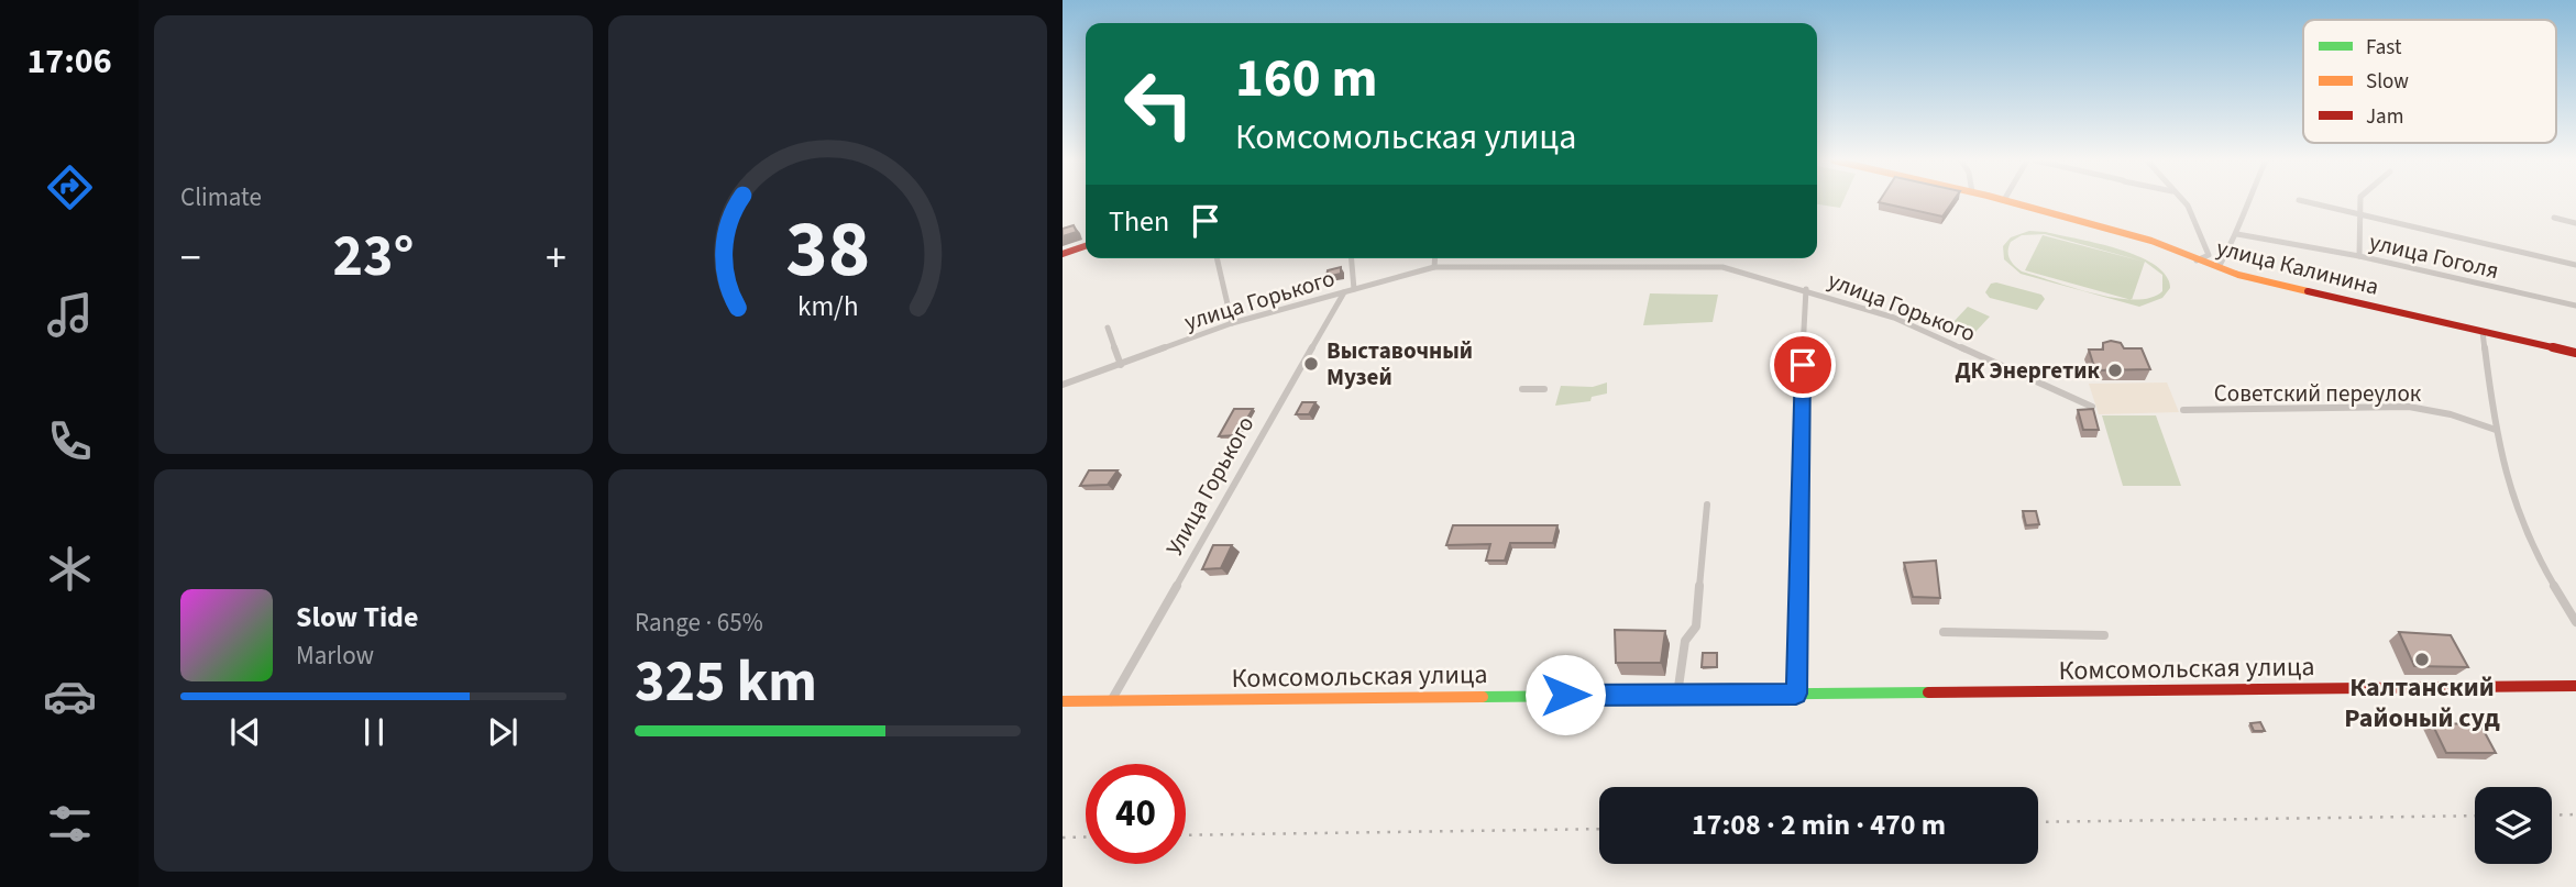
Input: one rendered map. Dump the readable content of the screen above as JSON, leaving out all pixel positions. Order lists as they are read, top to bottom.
{
  "streets": {
    "street": [
      "улица Гоголя",
      "улица Калинина",
      "улица Горького",
      "Советский переулок",
      "Улица Горького",
      "Комсомольская улица"
    ]
  },
  "crossings": [
    ["улица Горького", "Улица Горького"],
    ["Улица Горького", "Комсомольская улица"]
  ],
  "places": ["Выставочный Музей", "ДК Энергетик", "Калтанский Районый суд"],
  "legend": ["Fast", "Slow", "Jam"],
  "page": {
    "tabs": "17:06",
    "tile": [
      "Climate",
      ["Range · 65%", "325 km"]
    ],
    "turn": ["160 m", "Комсомольская улица"],
    "then": "Then",
    "heat": ["−", "23°", "+"],
    "song": ["Slow Tide", "Marlow"],
    "limit": "40",
    "trip": "17:08 · 2 min · 470 m",
    "gauge": ["38", "km/h"]
  }
}
